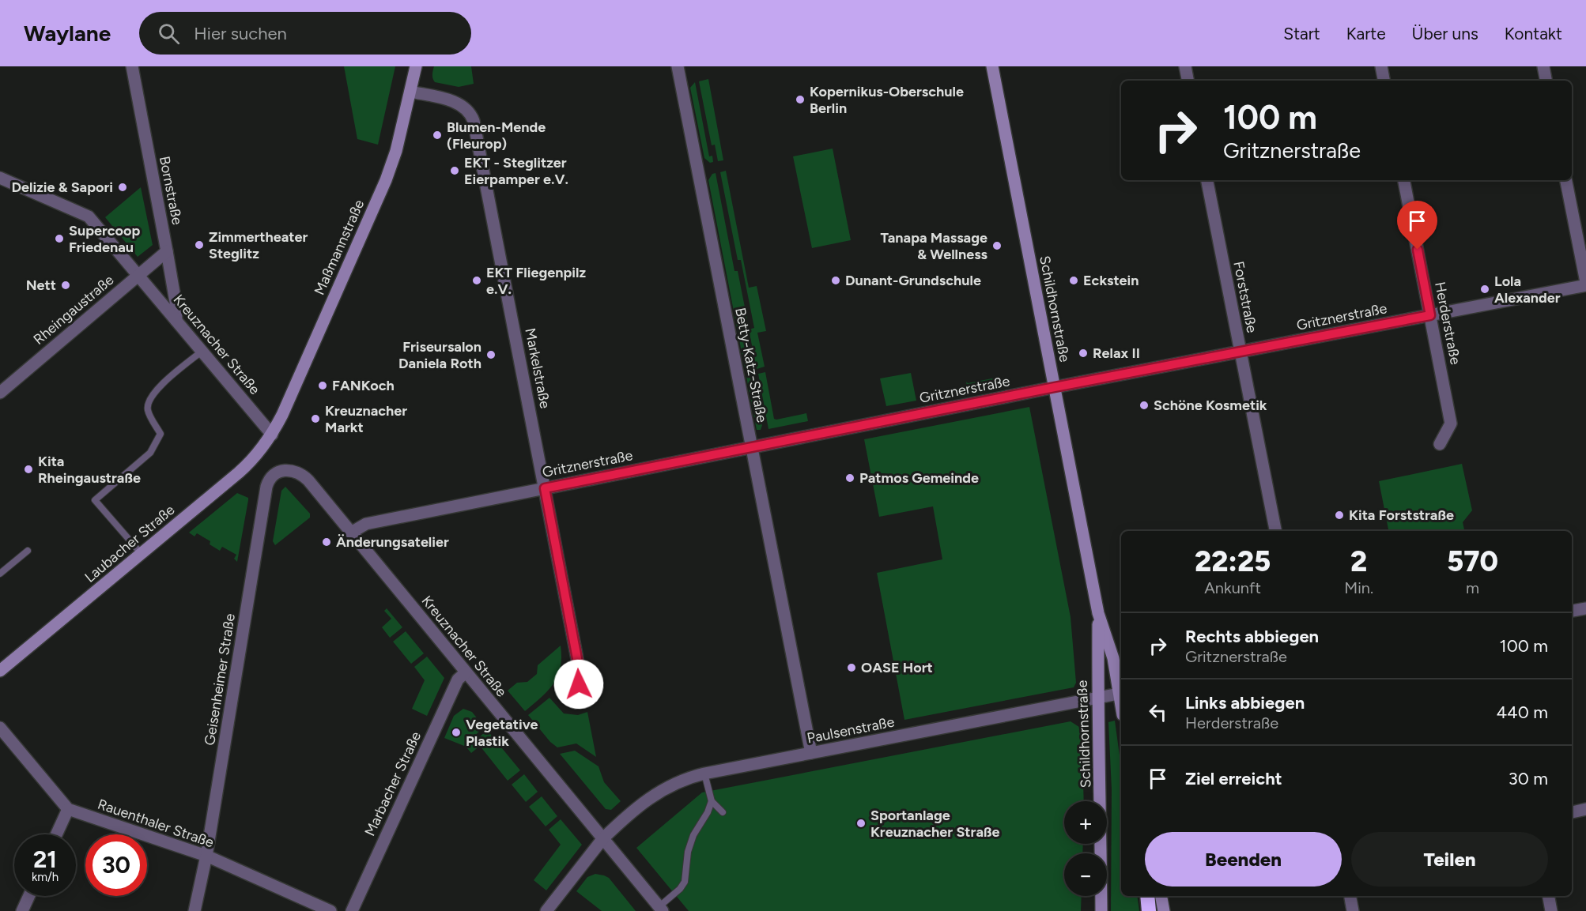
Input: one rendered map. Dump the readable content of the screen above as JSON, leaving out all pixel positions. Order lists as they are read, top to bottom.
{
  "streets": {
    "main road": ["Maßmannstraße", "Schildhornstraße", "Laubacher Straße"],
    "street": [
      "Bornstraße",
      "Forststraße",
      "Rheingaustraße",
      "Gritznerstraße",
      "Herderstraße",
      "Kreuznacher Straße",
      "Betty-Katz-Straße",
      "Markelstraße",
      "Geisenheimer Straße",
      "Paulsenstraße",
      "Marbacher Straße",
      "Rauenthaler Straße"
    ]
  },
  "crossings": [
    ["Bornstraße", "Rheingaustraße"],
    ["Bornstraße", "Kreuznacher Straße"],
    ["Maßmannstraße", "Kreuznacher Straße"],
    ["Maßmannstraße", "Markelstraße"],
    ["Maßmannstraße", "Laubacher Straße"],
    ["Forststraße", "Gritznerstraße"],
    ["Schildhornstraße", "Gritznerstraße"],
    ["Schildhornstraße", "Paulsenstraße"],
    ["Rheingaustraße", "Kreuznacher Straße"],
    ["Gritznerstraße", "Herderstraße"],
    ["Gritznerstraße", "Kreuznacher Straße"],
    ["Gritznerstraße", "Betty-Katz-Straße"],
    ["Gritznerstraße", "Markelstraße"],
    ["Kreuznacher Straße", "Laubacher Straße"],
    ["Kreuznacher Straße", "Geisenheimer Straße"],
    ["Kreuznacher Straße", "Paulsenstraße"],
    ["Kreuznacher Straße", "Marbacher Straße"],
    ["Betty-Katz-Straße", "Paulsenstraße"],
    ["Geisenheimer Straße", "Rauenthaler Straße"]
  ],
  "places": [
    "Kopernikus-Oberschule Berlin",
    "Blumen-Mende (Fleurop)",
    "EKT - Steglitzer Eierpamper e.V.",
    "Delizie & Sapori",
    "Supercoop Friedenau",
    "Zimmertheater Steglitz",
    "Tanapa Massage & Wellness",
    "EKT Fliegenpilz e.V.",
    "Dunant-Grundschule",
    "Eckstein",
    "Nett",
    "Lola Alexander",
    "Relax II",
    "Friseursalon Daniela Roth",
    "FANKoch",
    "Schöne Kosmetik",
    "Kreuznacher Markt",
    "Kita Rheingaustraße",
    "Patmos Gemeinde",
    "Kita Forststraße",
    "Änderungsatelier",
    "OASE Hort",
    "Vegetative Plastik",
    "Sportanlage Kreuznacher Straße"
  ],
  "page": {
    "header": "Waylane",
    "search": "Hier suchen",
    "nav": [
      "Start",
      "Karte",
      "Über uns",
      "Kontakt"
    ],
    "turn": ["100 m", "Gritznerstraße"],
    "eta": [
      "22:25",
      "Ankunft",
      "2",
      "Min.",
      "570",
      "m"
    ],
    "list": [
      {
        "name": "Rechts abbiegen",
        "note": "Gritznerstraße",
        "value": "100 m"
      },
      {
        "name": "Links abbiegen",
        "note": "Herderstraße",
        "value": "440 m"
      },
      {
        "name": "Ziel erreicht",
        "value": "30 m"
      }
    ],
    "map_buttons": ["+", "−"],
    "buttons": ["Beenden", "Teilen"],
    "speed": "21 km/h",
    "limit": "30"
  }
}
